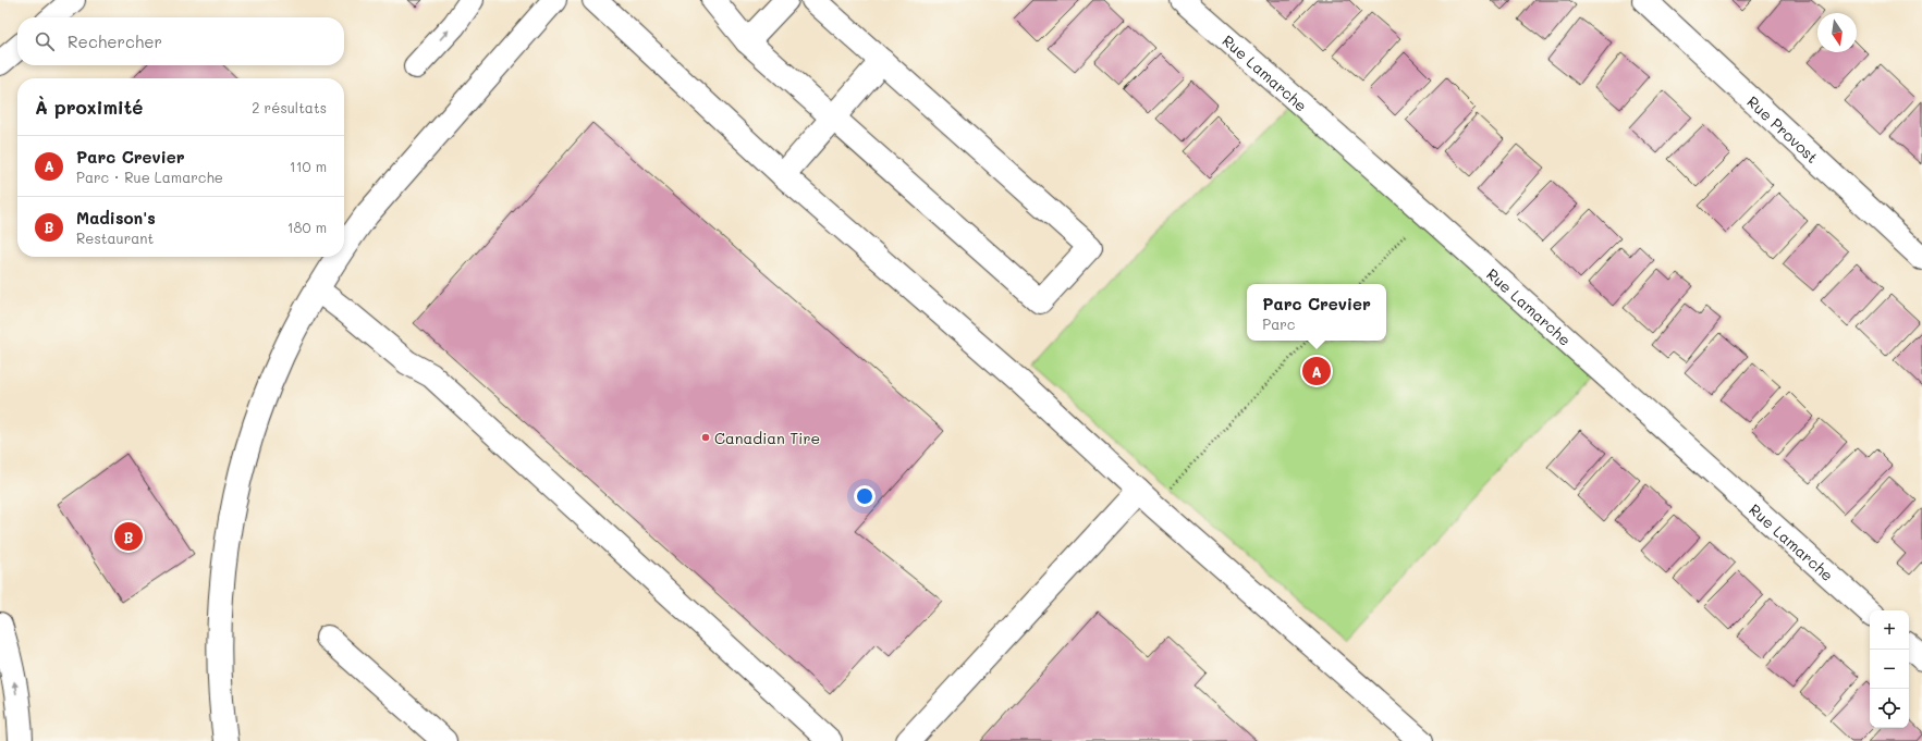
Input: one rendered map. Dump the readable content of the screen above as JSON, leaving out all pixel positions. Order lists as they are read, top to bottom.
{
  "streets": {
    "street": ["Rue Lamarche", "Rue Provost"]
  },
  "places": ["Canadian Tire"],
  "north": "bottom",
  "page": {
    "search": "Rechercher",
    "heading": ["À proximité", "2 résultats"],
    "list": [
      {
        "mark": "A",
        "name": "Parc Crevier",
        "note": "Parc · Rue Lamarche",
        "value": "110 m"
      },
      {
        "mark": "B",
        "name": "Madison's",
        "note": "Restaurant",
        "value": "180 m"
      }
    ],
    "popup": ["Parc Crevier", "Parc"],
    "pins": ["A", "B"],
    "map_buttons": ["+", "−"]
  }
}
